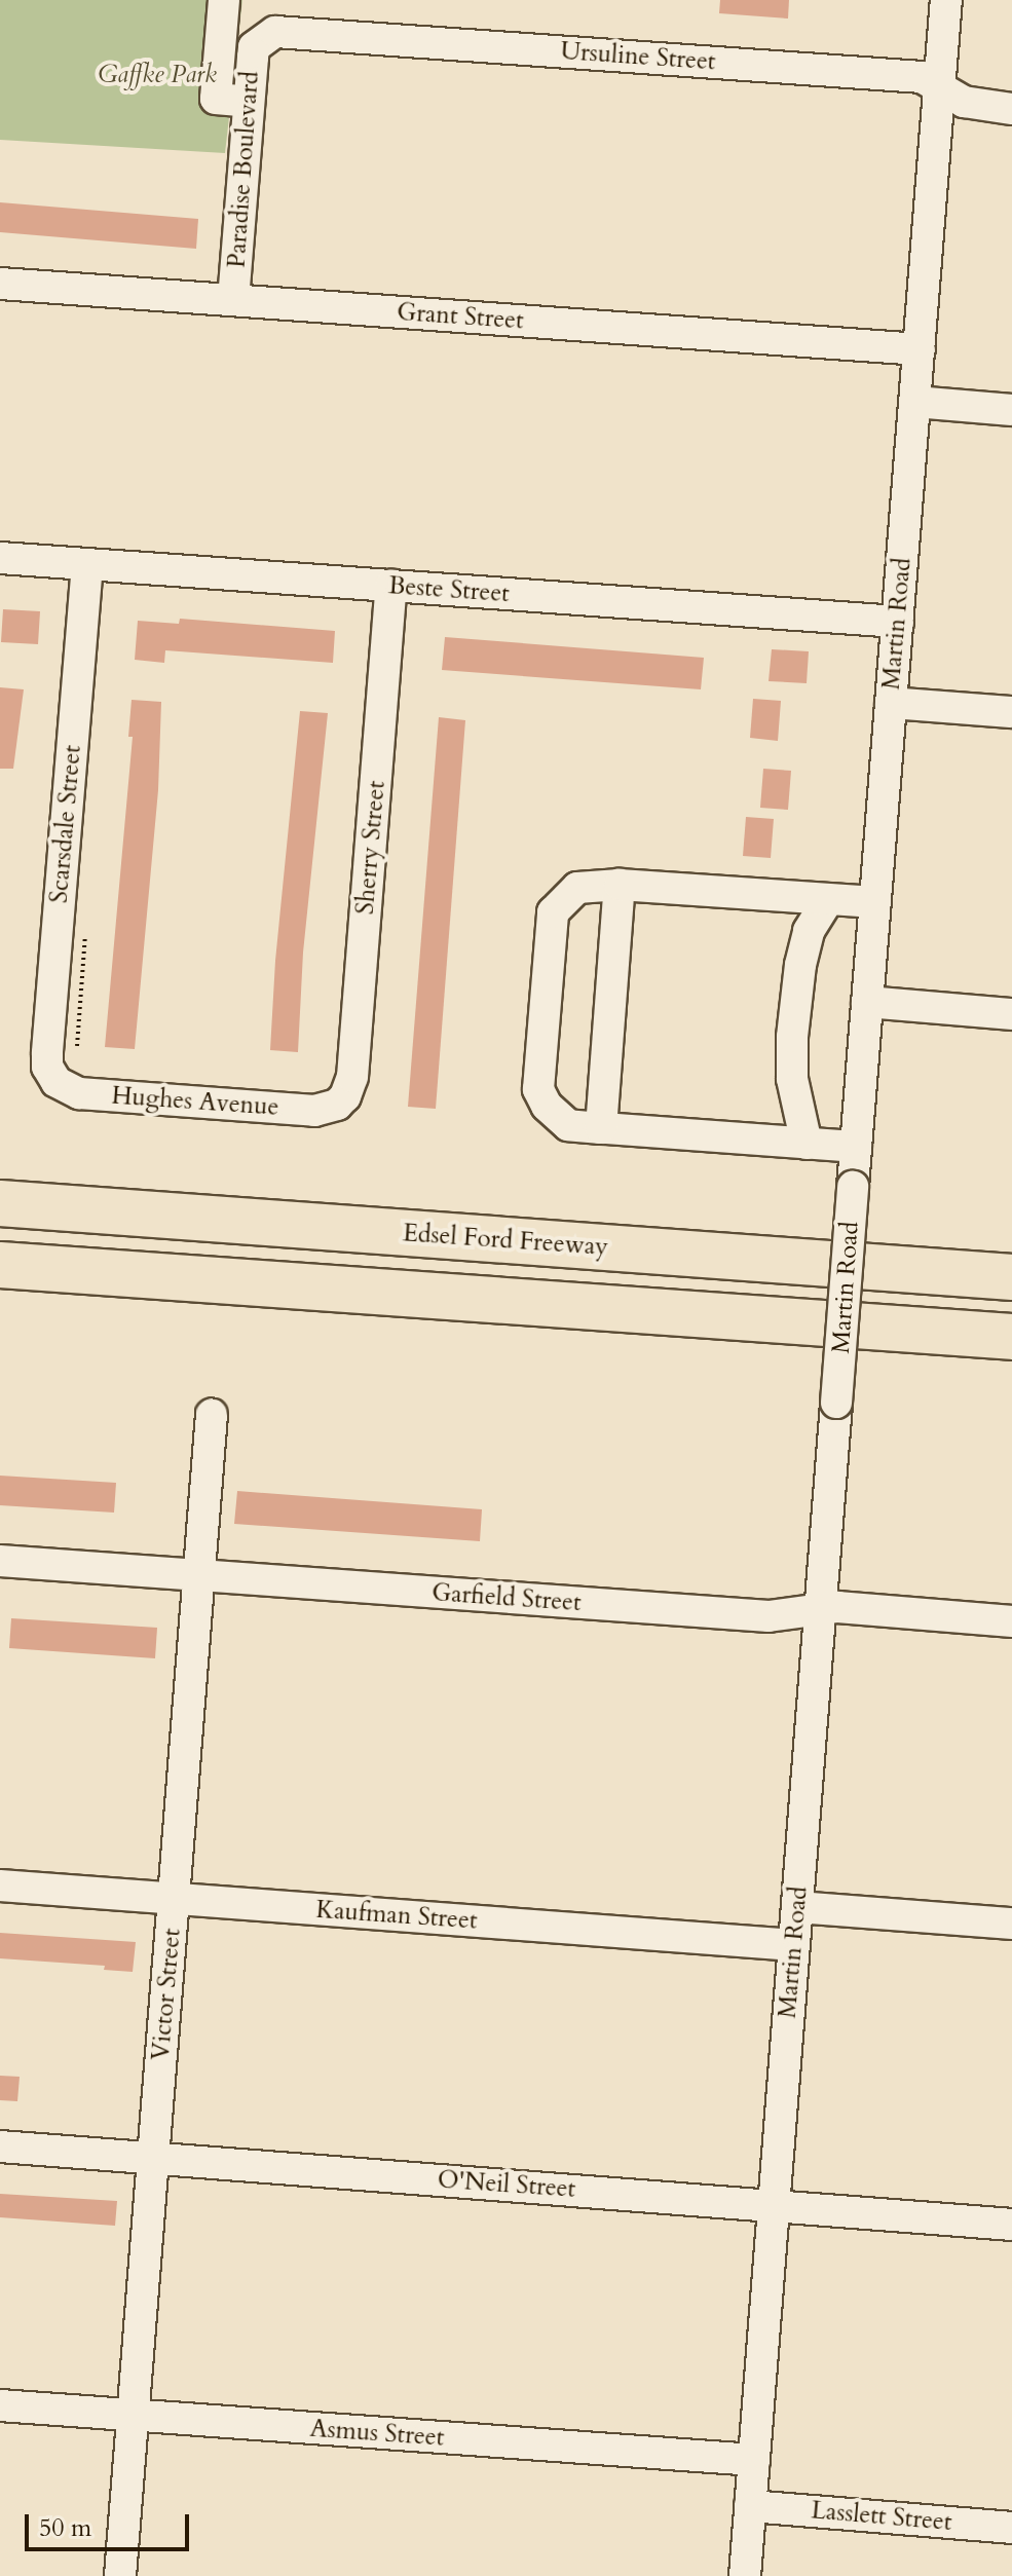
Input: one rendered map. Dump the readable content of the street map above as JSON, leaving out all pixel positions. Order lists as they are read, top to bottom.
{
  "streets": {
    "highway": ["Edsel Ford Freeway"],
    "street": [
      "Ursuline Street",
      "Paradise Boulevard",
      "Grant Street",
      "Beste Street",
      "Martin Road",
      "Scarsdale Street",
      "Sherry Street",
      "Hughes Avenue",
      "Garfield Street",
      "Kaufman Street",
      "Victor Street",
      "O'Neil Street",
      "Asmus Street",
      "Lasslett Street"
    ]
  },
  "crossings": [
    ["Ursuline Street", "Paradise Boulevard"],
    ["Ursuline Street", "Martin Road"],
    ["Paradise Boulevard", "Grant Street"],
    ["Grant Street", "Martin Road"],
    ["Beste Street", "Martin Road"],
    ["Beste Street", "Scarsdale Street"],
    ["Beste Street", "Sherry Street"],
    ["Martin Road", "Garfield Street"],
    ["Martin Road", "Kaufman Street"],
    ["Martin Road", "O'Neil Street"],
    ["Martin Road", "Asmus Street"],
    ["Martin Road", "Lasslett Street"],
    ["Scarsdale Street", "Hughes Avenue"],
    ["Sherry Street", "Hughes Avenue"],
    ["Garfield Street", "Victor Street"],
    ["Kaufman Street", "Victor Street"],
    ["Victor Street", "O'Neil Street"],
    ["Victor Street", "Asmus Street"]
  ],
  "parks": ["Gaffke Park"],
  "scale_bar": "50 m"
}
